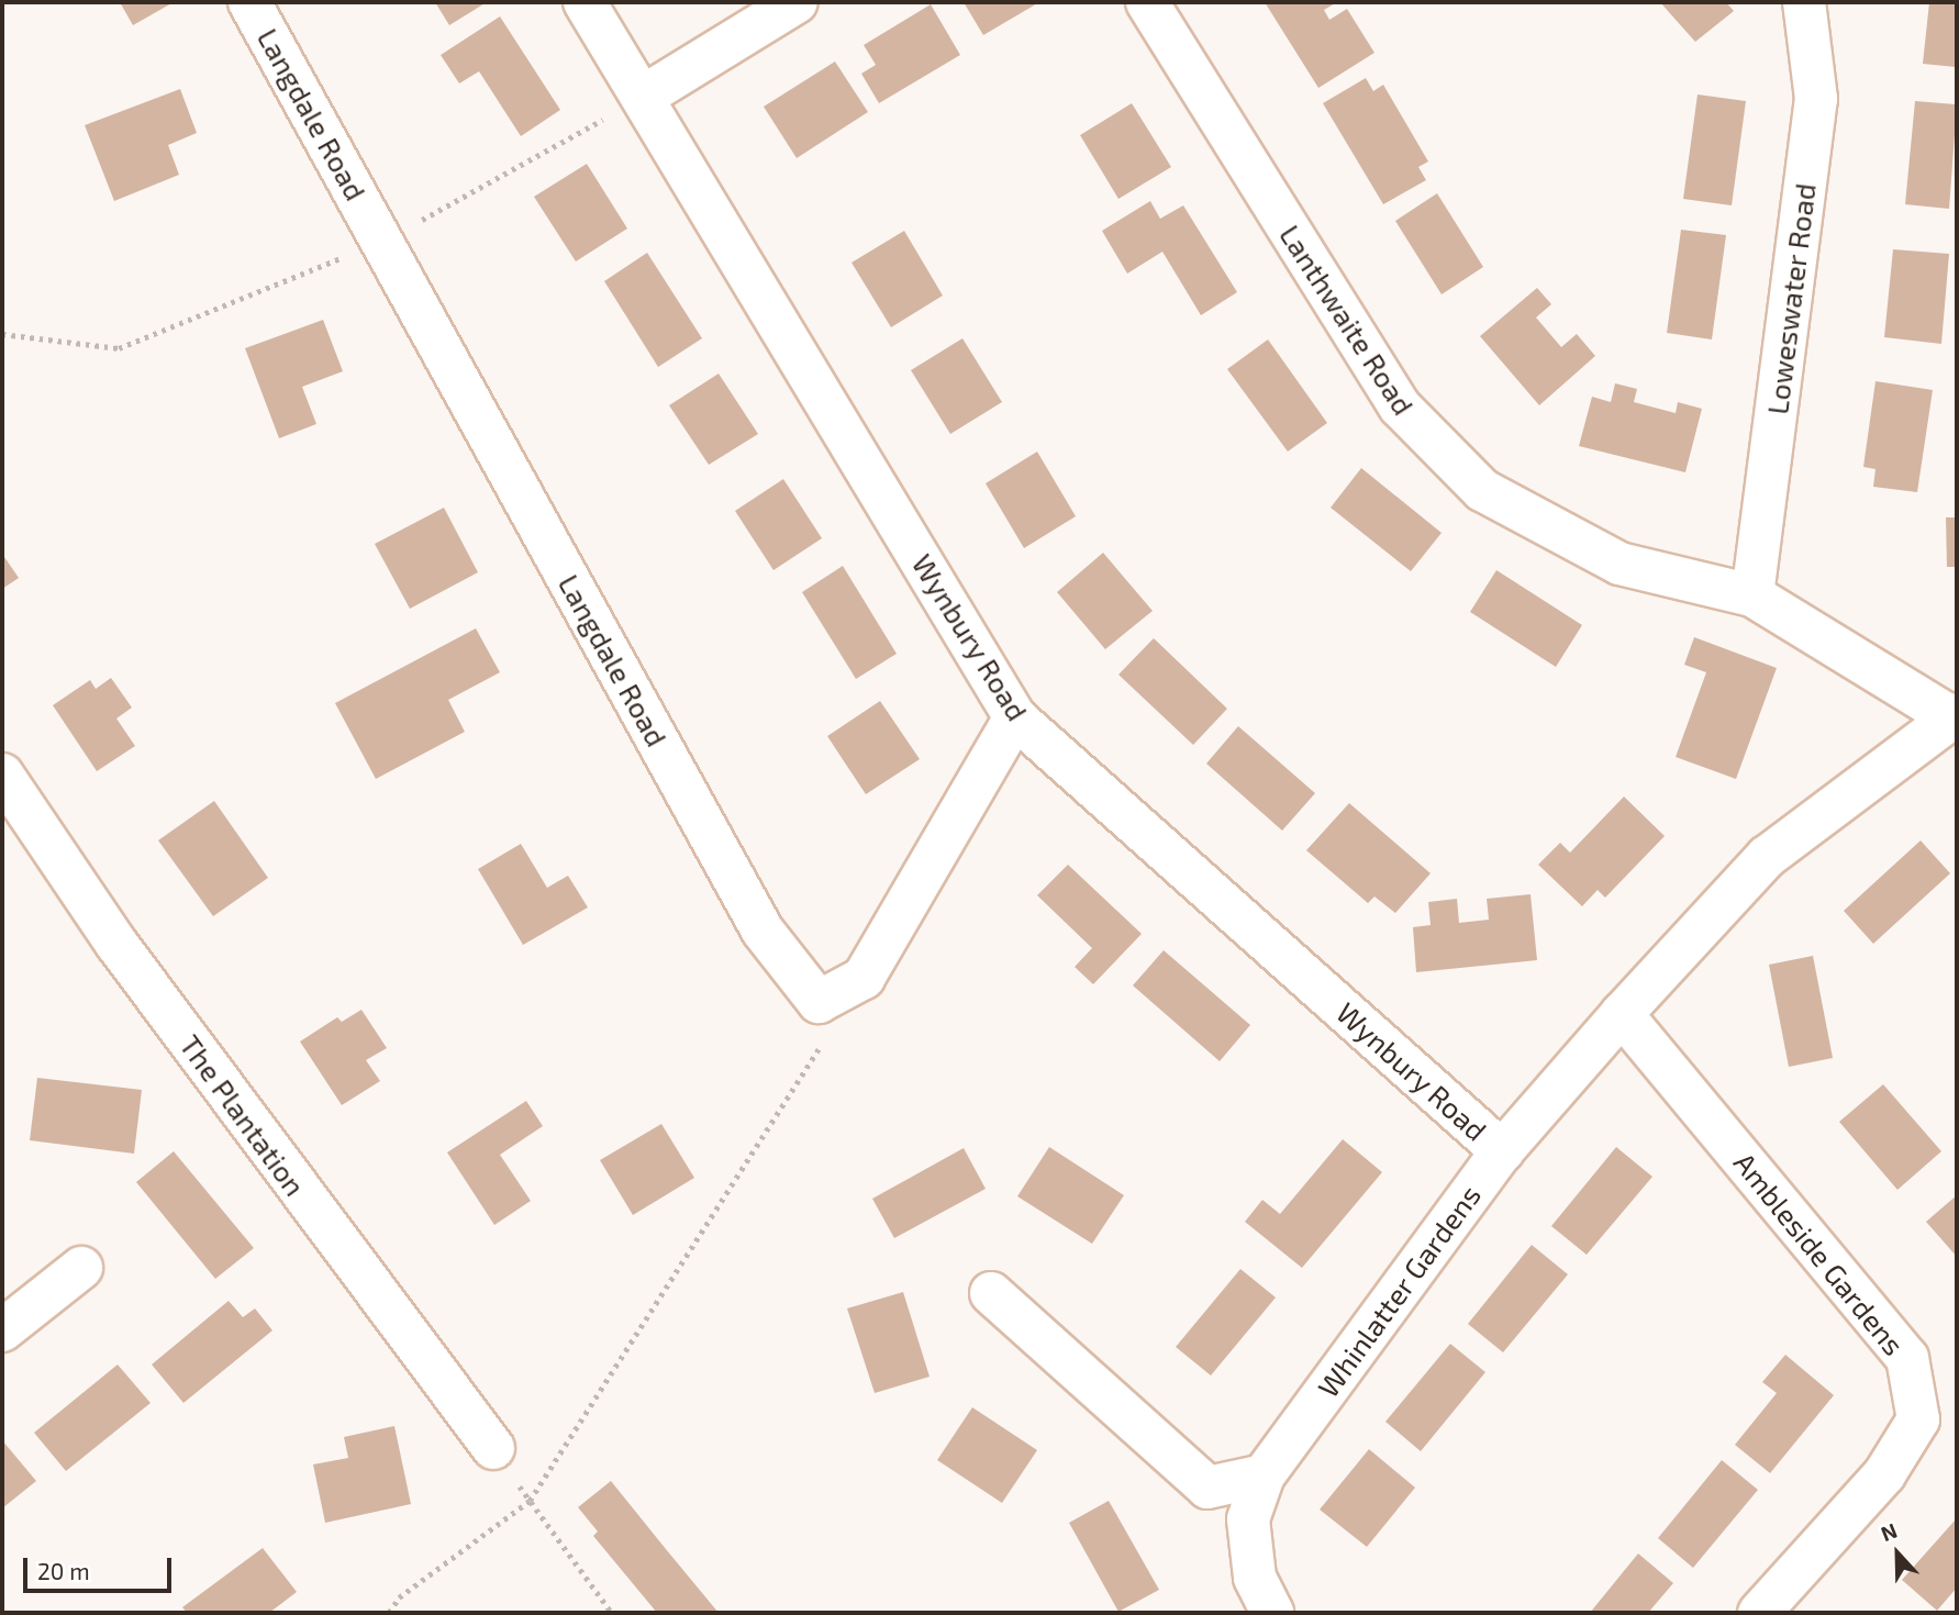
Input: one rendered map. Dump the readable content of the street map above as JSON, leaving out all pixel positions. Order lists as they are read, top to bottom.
{
  "streets": {
    "street": [
      "Langdale Road",
      "Loweswater Road",
      "Lanthwaite Road",
      "Wynbury Road",
      "The Plantation",
      "Ambleside Gardens",
      "Whinlatter Gardens"
    ]
  },
  "crossings": [
    ["Langdale Road", "Wynbury Road"],
    ["Loweswater Road", "Lanthwaite Road"],
    ["Lanthwaite Road", "Whinlatter Gardens"],
    ["Wynbury Road", "Whinlatter Gardens"],
    ["Ambleside Gardens", "Whinlatter Gardens"]
  ],
  "scale_bar": "20 m",
  "north": "top"
}
